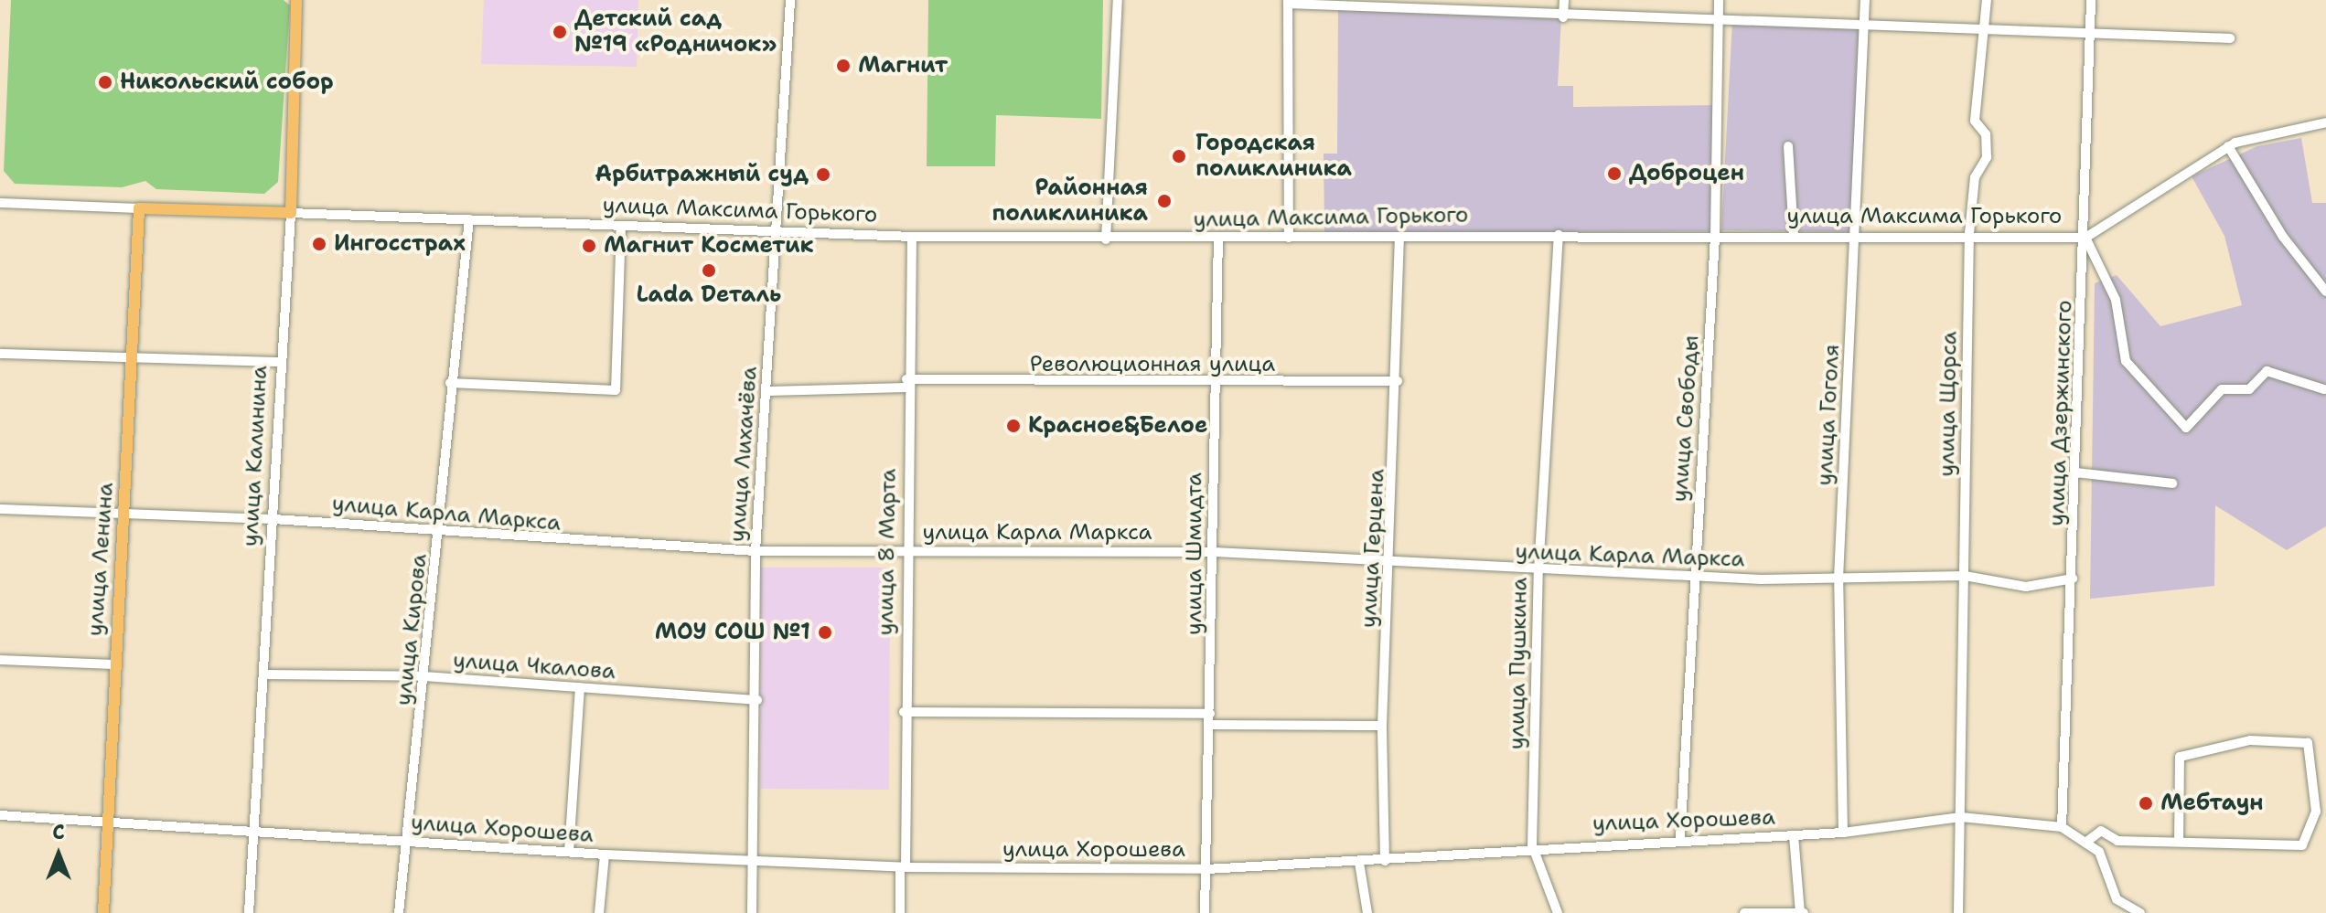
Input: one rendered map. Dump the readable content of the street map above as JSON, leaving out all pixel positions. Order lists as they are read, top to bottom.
{
  "streets": {
    "main road": ["улица Максима Горького", "улица Калинина", "улица Ленина"],
    "street": [
      "Революционная улица",
      "улица Щорса",
      "улица Дзержинского",
      "улица Гоголя",
      "улица Свободы",
      "улица Лихачёва",
      "улица Карла Маркса",
      "улица Герцена",
      "улица 8 Марта",
      "улица Шмидта",
      "улица Кирова",
      "улица Пушкина",
      "улица Чкалова",
      "улица Хорошева"
    ]
  },
  "crossings": [
    ["улица Максима Горького", "улица Щорса"],
    ["улица Максима Горького", "улица Дзержинского"],
    ["улица Максима Горького", "улица Гоголя"],
    ["улица Максима Горького", "улица Свободы"],
    ["улица Максима Горького", "улица Лихачёва"],
    ["улица Максима Горького", "улица Калинина"],
    ["улица Максима Горького", "улица Герцена"],
    ["улица Максима Горького", "улица 8 Марта"],
    ["улица Максима Горького", "улица Шмидта"],
    ["улица Максима Горького", "улица Ленина"],
    ["улица Максима Горького", "улица Кирова"],
    ["улица Максима Горького", "улица Пушкина"],
    ["Революционная улица", "улица Лихачёва"],
    ["Революционная улица", "улица Герцена"],
    ["Революционная улица", "улица 8 Марта"],
    ["Революционная улица", "улица Шмидта"],
    ["улица Щорса", "улица Карла Маркса"],
    ["улица Щорса", "улица Хорошева"],
    ["улица Дзержинского", "улица Карла Маркса"],
    ["улица Дзержинского", "улица Хорошева"],
    ["улица Гоголя", "улица Карла Маркса"],
    ["улица Гоголя", "улица Хорошева"],
    ["улица Свободы", "улица Карла Маркса"],
    ["улица Свободы", "улица Хорошева"],
    ["улица Лихачёва", "улица Карла Маркса"],
    ["улица Лихачёва", "улица Чкалова"],
    ["улица Лихачёва", "улица Хорошева"],
    ["улица Калинина", "улица Карла Маркса"],
    ["улица Калинина", "улица Чкалова"],
    ["улица Калинина", "улица Хорошева"],
    ["улица Карла Маркса", "улица Герцена"],
    ["улица Карла Маркса", "улица 8 Марта"],
    ["улица Карла Маркса", "улица Шмидта"],
    ["улица Карла Маркса", "улица Ленина"],
    ["улица Карла Маркса", "улица Кирова"],
    ["улица Карла Маркса", "улица Пушкина"],
    ["улица Герцена", "улица Хорошева"],
    ["улица 8 Марта", "улица Хорошева"],
    ["улица Шмидта", "улица Хорошева"],
    ["улица Ленина", "улица Хорошева"],
    ["улица Кирова", "улица Чкалова"],
    ["улица Кирова", "улица Хорошева"],
    ["улица Пушкина", "улица Хорошева"]
  ],
  "places": [
    "Детский сад №19 «Родничок»",
    "Магнит",
    "Никольский собор",
    "Городская поликлиника",
    "Доброцен",
    "Арбитражный суд",
    "Районная поликлиника",
    "Ингосстрах",
    "Магнит Косметик",
    "Lada Dеталь",
    "Красное&Белое",
    "МОУ СОШ №1",
    "Мебтаун"
  ],
  "north": "top"
}
